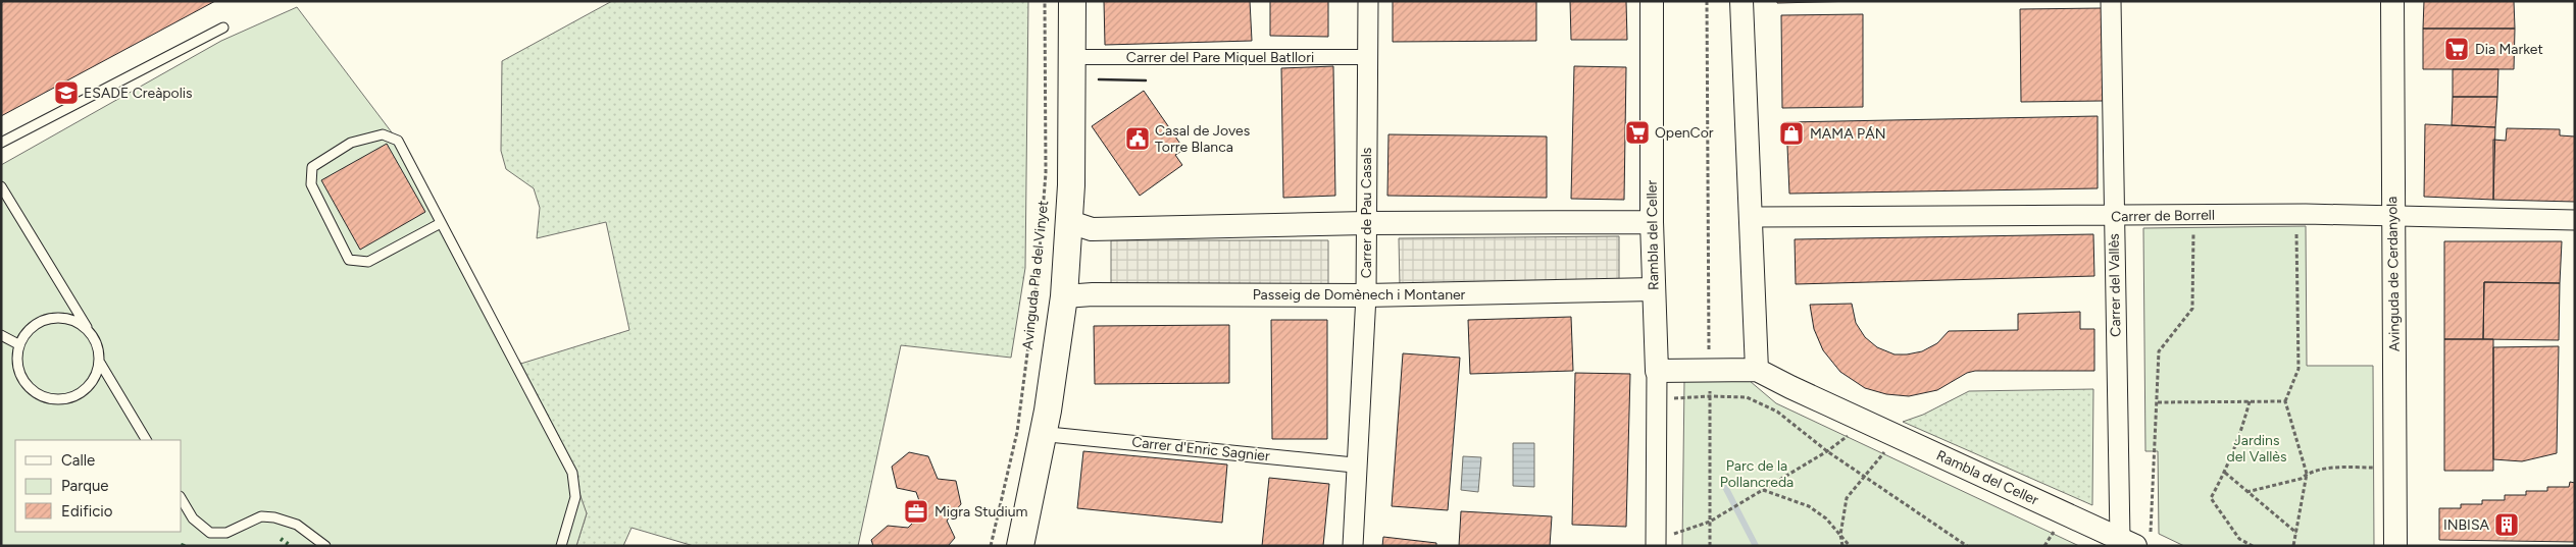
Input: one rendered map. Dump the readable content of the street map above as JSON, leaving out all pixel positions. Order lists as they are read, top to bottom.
{
  "streets": {
    "main road": ["Avinguda Pla del Vinyet"],
    "street": [
      "Carrer del Pare Miquel Batllori",
      "Carrer de Pau Casals",
      "Carrer de Borrell",
      "Rambla del Celler",
      "Avinguda de Cerdanyola",
      "Carrer del Vallès",
      "Passeig de Domènech i Montaner",
      "Carrer d'Enric Sagnier"
    ]
  },
  "crossings": [
    ["Carrer del Pare Miquel Batllori", "Carrer de Pau Casals"],
    ["Carrer del Pare Miquel Batllori", "Avinguda Pla del Vinyet"],
    ["Carrer de Pau Casals", "Passeig de Domènech i Montaner"],
    ["Carrer de Pau Casals", "Carrer d'Enric Sagnier"],
    ["Carrer de Borrell", "Avinguda de Cerdanyola"],
    ["Carrer de Borrell", "Carrer del Vallès"],
    ["Rambla del Celler", "Carrer del Vallès"],
    ["Rambla del Celler", "Passeig de Domènech i Montaner"],
    ["Avinguda Pla del Vinyet", "Passeig de Domènech i Montaner"],
    ["Avinguda Pla del Vinyet", "Carrer d'Enric Sagnier"]
  ],
  "parks": ["Jardins del Vallès", "Parc de la Pollancreda"],
  "places": {
    "supermarket": ["Dia Market", "OpenCor"],
    "school or university": ["ESADE Creàpolis"],
    "shop": ["MAMA PÁN"],
    "public building": ["Casal de Joves Torre Blanca"],
    "office": ["Migra Studium"],
    "building": ["INBISA"]
  },
  "legend": ["Calle", "Parque", "Edificio"]
}
